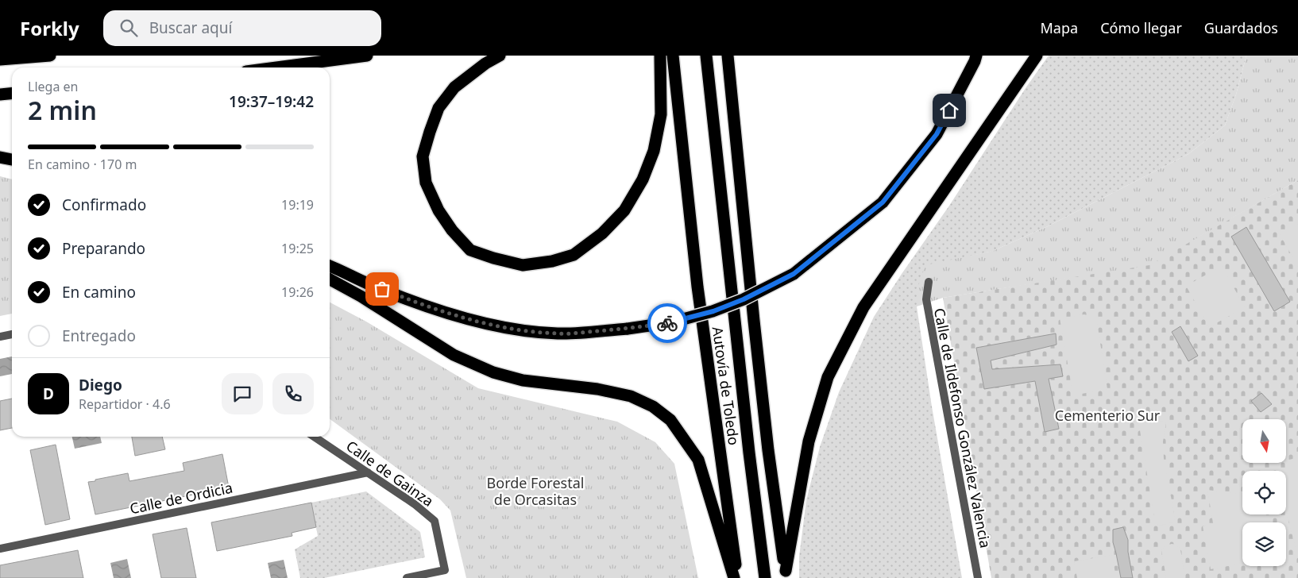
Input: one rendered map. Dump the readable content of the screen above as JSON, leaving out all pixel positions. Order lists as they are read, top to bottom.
{
  "streets": {
    "highway": ["Autovía de Toledo"],
    "street": ["Calle de Ildefonso González Valencia", "Calle de Gainza", "Calle de Ordicia"]
  },
  "crossings": [
    ["Calle de Gainza", "Calle de Ordicia"]
  ],
  "parks": ["Cementerio Sur", "Borde Forestal de Orcasitas"],
  "north": "bottom",
  "page": {
    "header": "Forkly",
    "search": "Buscar aquí",
    "nav": ["Mapa", "Cómo llegar", "Guardados"],
    "heading": ["2 min", "Llega en", "19:37–19:42"],
    "panel": ["Diego", "Repartidor · 4.6"],
    "bar": "En camino · 170 m",
    "list": [
      ["Confirmado", "19:19"],
      ["Preparando", "19:25"],
      ["En camino", "19:26"],
      "Entregado"
    ],
    "round": "D"
  }
}
